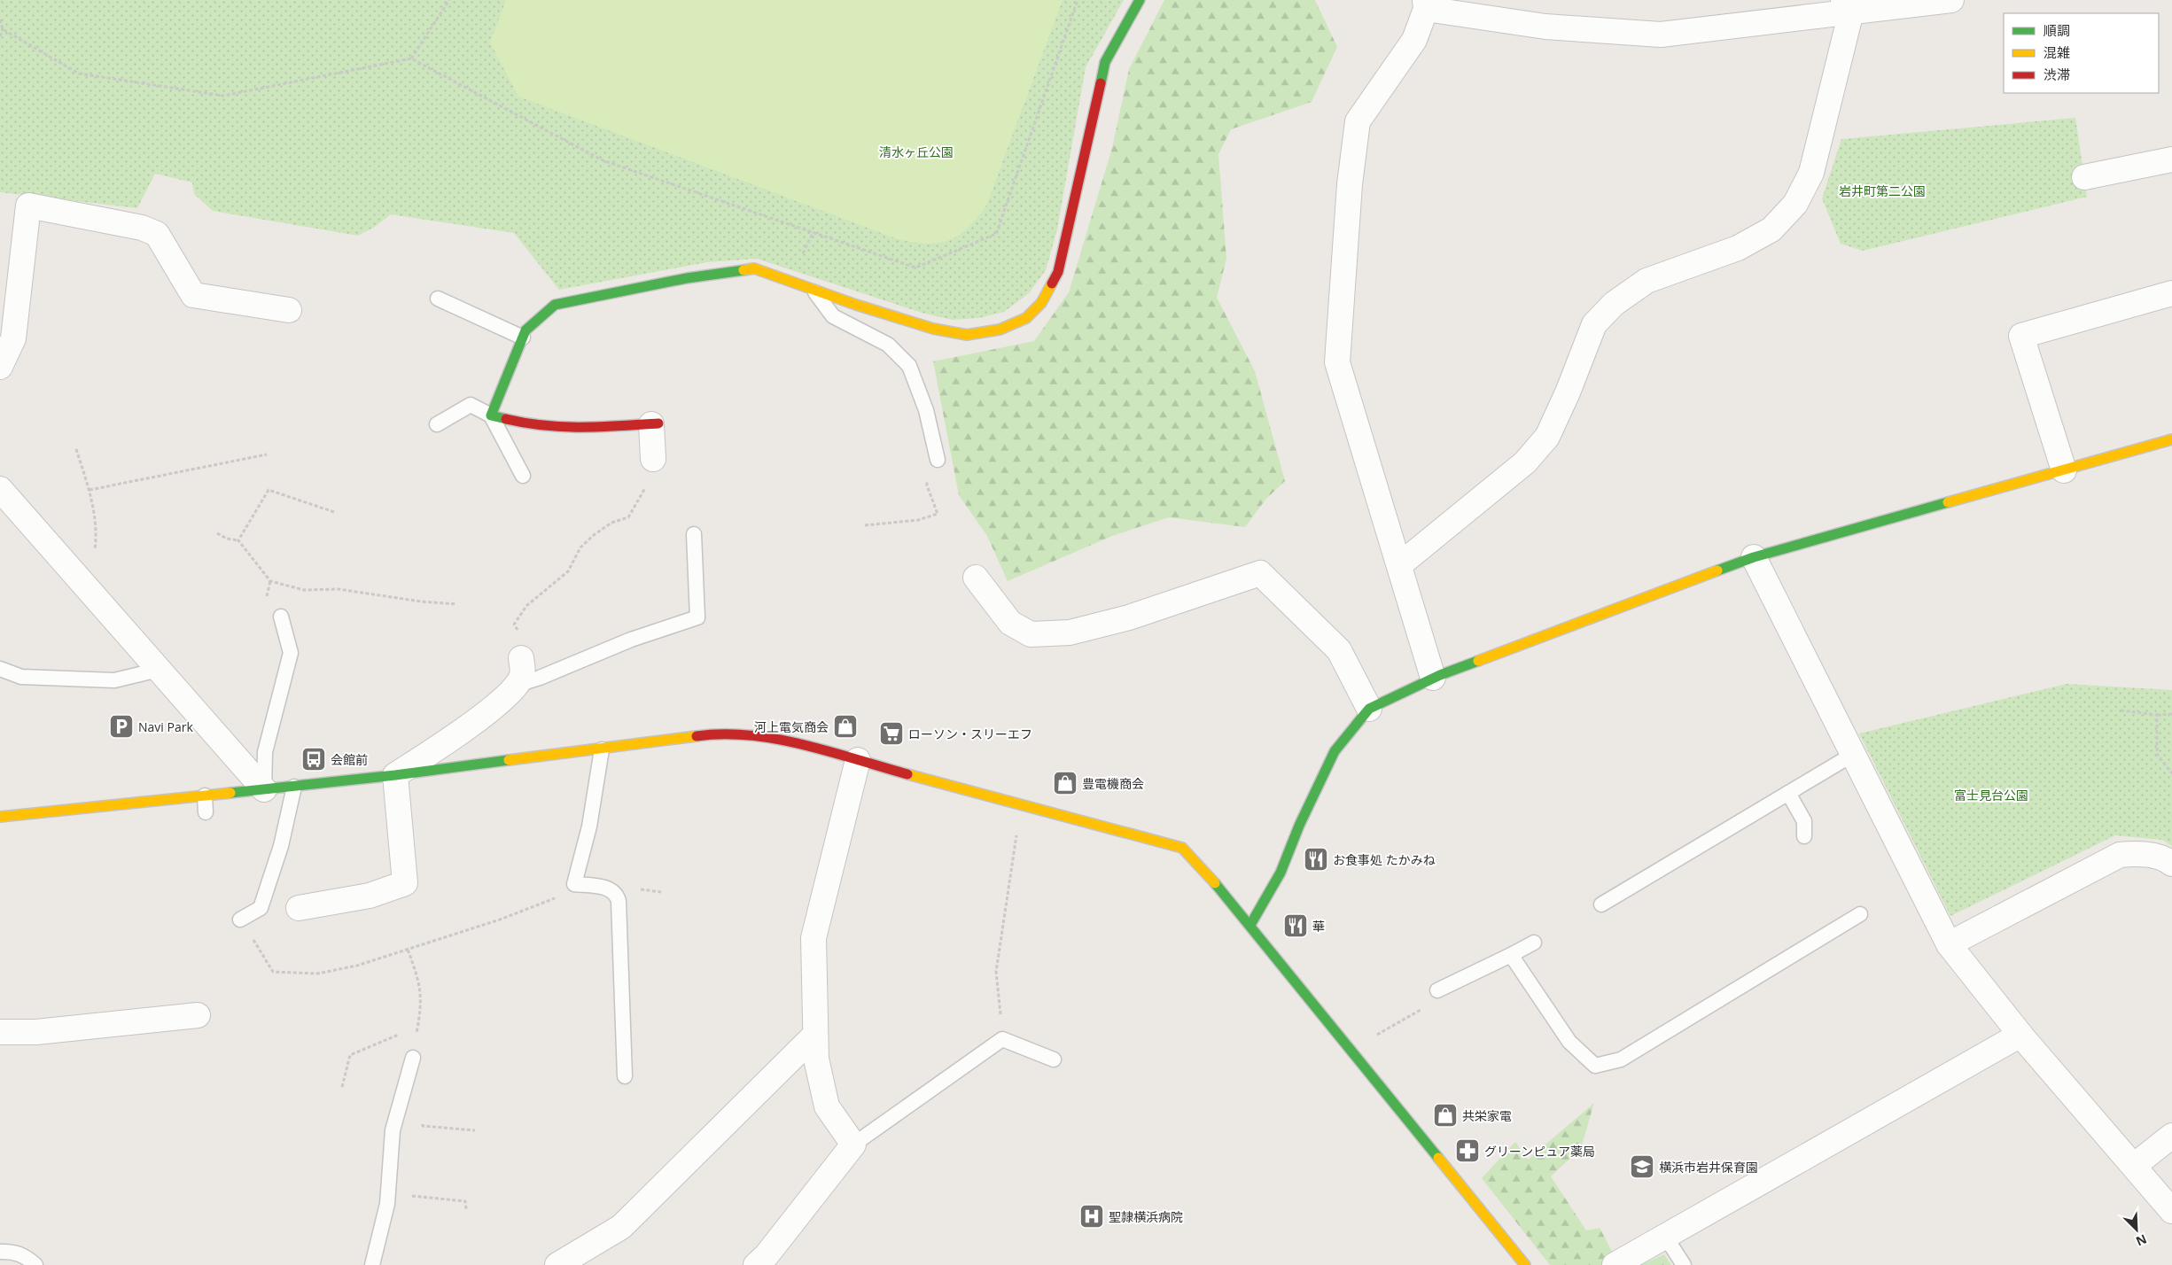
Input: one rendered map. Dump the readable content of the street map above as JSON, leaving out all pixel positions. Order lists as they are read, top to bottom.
{
  "parks": ["清水ヶ丘公園", "岩井町第二公園", "富士見台公園"],
  "places": {
    "parking": ["Navi Park"],
    "shop": ["河上電気商会", "豊電機商会", "共栄家電"],
    "supermarket": ["ローソン・スリーエフ"],
    "bus stop": ["会館前"],
    "restaurant": ["お食事処 たかみね", "華"],
    "pharmacy": ["グリーンピュア薬局"],
    "school or university": ["横浜市岩井保育園"],
    "hospital": ["聖隷横浜病院"]
  },
  "legend": ["順調", "混雑", "渋滞"],
  "north": "bottom right"
}
